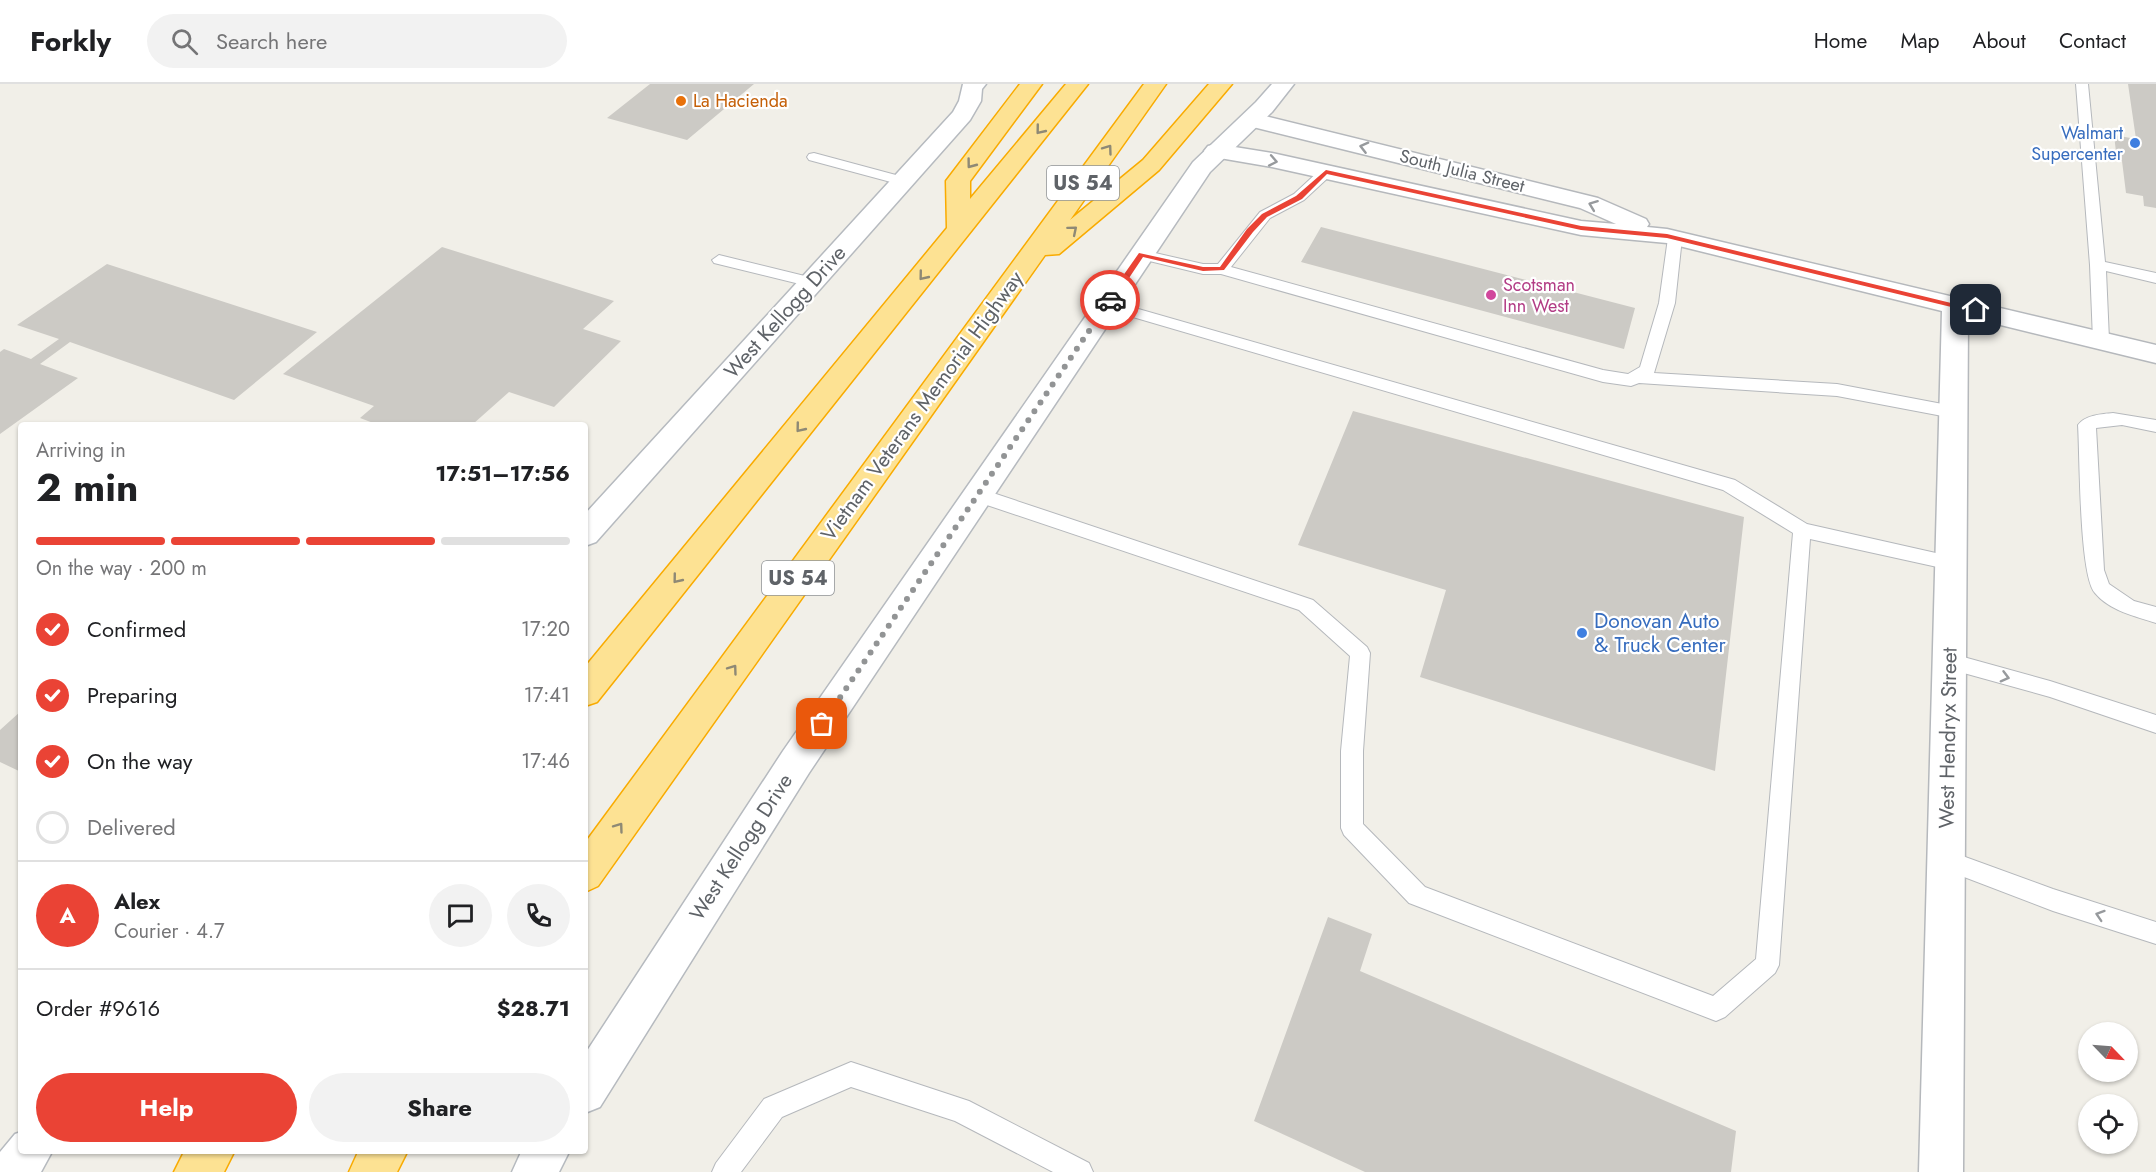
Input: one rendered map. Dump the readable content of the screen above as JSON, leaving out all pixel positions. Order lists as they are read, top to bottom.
{
  "streets": {
    "highway": ["US 54", "Vietnam Veterans Memorial Highway"],
    "street": ["South Julia Street", "West Kellogg Drive", "West Hendryx Street"]
  },
  "crossings": [
    ["South Julia Street", "West Kellogg Drive"],
    ["South Julia Street", "West Hendryx Street"]
  ],
  "places": [
    "La Hacienda",
    "Walmart Supercenter",
    "Scotsman Inn West",
    "Donovan Auto & Truck Center"
  ],
  "north": "bottom right",
  "page": {
    "header": "Forkly",
    "search": "Search here",
    "nav": [
      "Home",
      "Map",
      "About",
      "Contact"
    ],
    "heading": ["2 min", "Arriving in", "17:51–17:56"],
    "panel": [
      "Alex",
      "Courier · 4.7",
      "Order #9616",
      "$28.71"
    ],
    "bar": "On the way · 200 m",
    "list": [
      ["Confirmed", "17:20"],
      ["Preparing", "17:41"],
      ["On the way", "17:46"],
      "Delivered"
    ],
    "round": "A",
    "buttons": ["Help", "Share"]
  }
}
